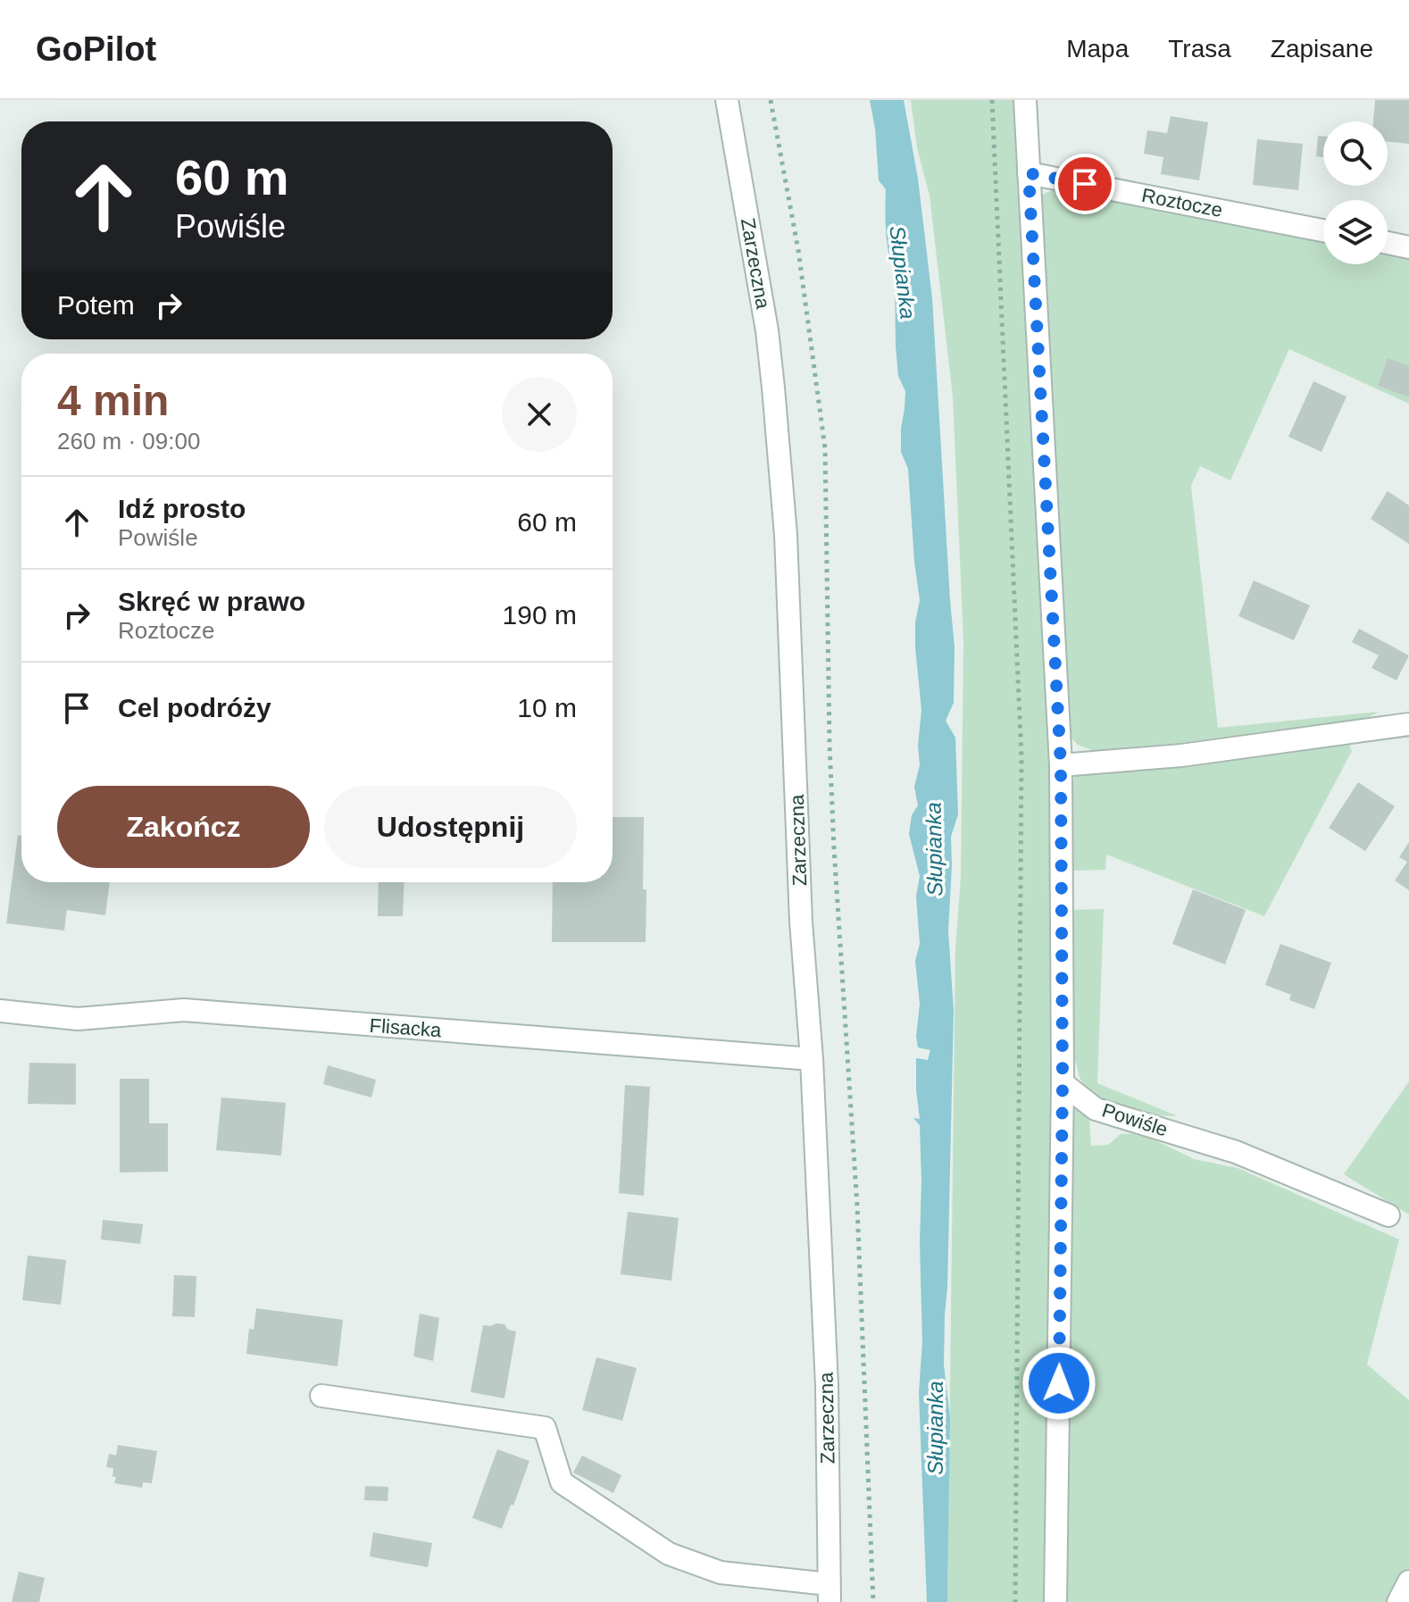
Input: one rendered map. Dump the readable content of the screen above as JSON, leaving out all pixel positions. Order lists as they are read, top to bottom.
{
  "streets": {
    "street": [
      "Roztocze",
      "Zarzeczna",
      "Flisacka",
      "Powiśle"
    ]
  },
  "crossings": [
    ["Zarzeczna", "Flisacka"]
  ],
  "water": ["Słupianka"],
  "page": {
    "header": "GoPilot",
    "nav": ["Mapa", "Trasa", "Zapisane"],
    "turn": ["60 m", "Powiśle"],
    "then": "Potem",
    "heading": ["4 min", "260 m · 09:00"],
    "list": [
      {
        "name": "Idź prosto",
        "note": "Powiśle",
        "value": "60 m"
      },
      {
        "name": "Skręć w prawo",
        "note": "Roztocze",
        "value": "190 m"
      },
      {
        "name": "Cel podróży",
        "value": "10 m"
      }
    ],
    "buttons": ["Zakończ", "Udostępnij"]
  }
}
